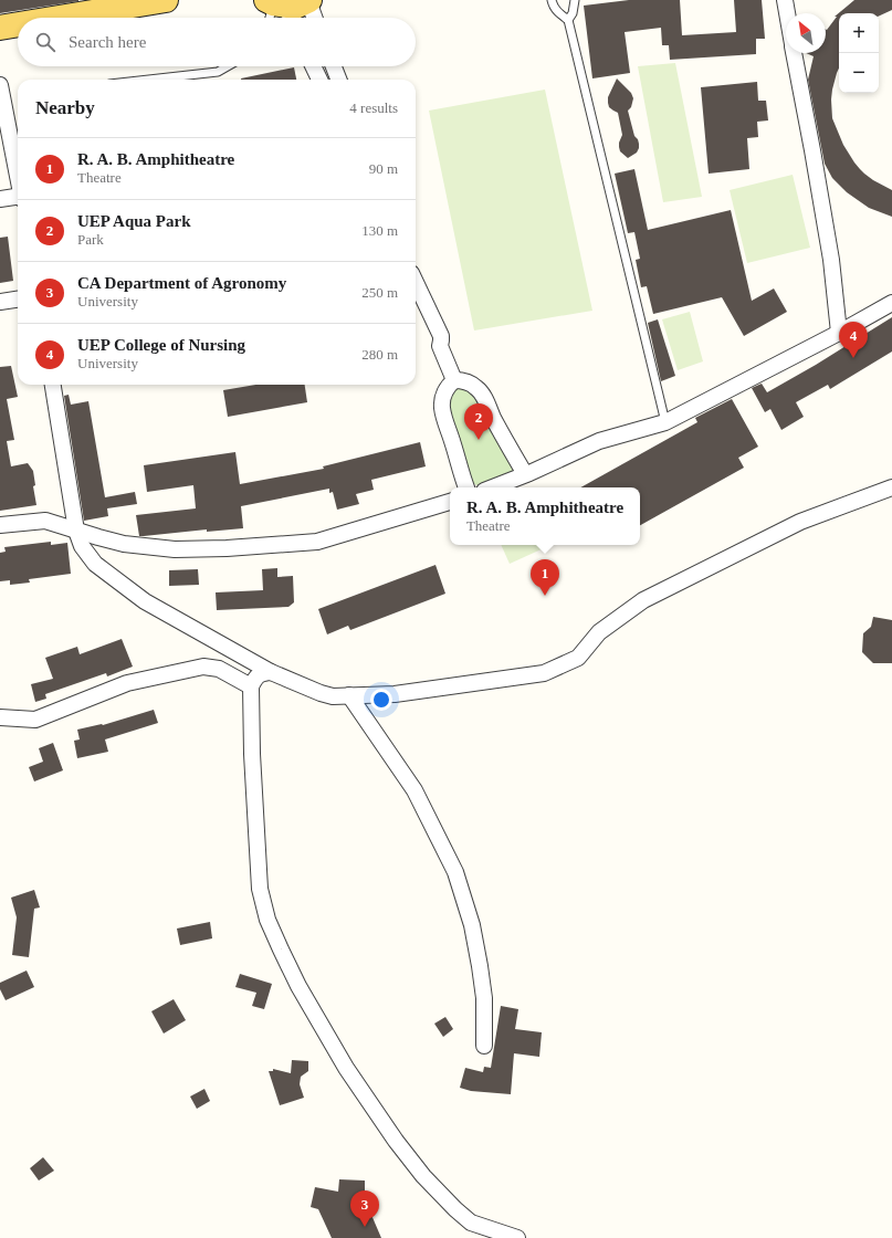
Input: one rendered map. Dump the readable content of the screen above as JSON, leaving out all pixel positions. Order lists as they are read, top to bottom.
{
  "north": "top left",
  "page": {
    "map_buttons": ["+", "−"],
    "search": "Search here",
    "heading": ["Nearby", "4 results"],
    "list": [
      {
        "mark": "1",
        "name": "R. A. B. Amphitheatre",
        "note": "Theatre",
        "value": "90 m"
      },
      {
        "mark": "2",
        "name": "UEP Aqua Park",
        "note": "Park",
        "value": "130 m"
      },
      {
        "mark": "3",
        "name": "CA Department of Agronomy",
        "note": "University",
        "value": "250 m"
      },
      {
        "mark": "4",
        "name": "UEP College of Nursing",
        "note": "University",
        "value": "280 m"
      }
    ],
    "pins": [
      "4",
      "2",
      "1",
      "3"
    ],
    "popup": ["R. A. B. Amphitheatre", "Theatre"]
  }
}
